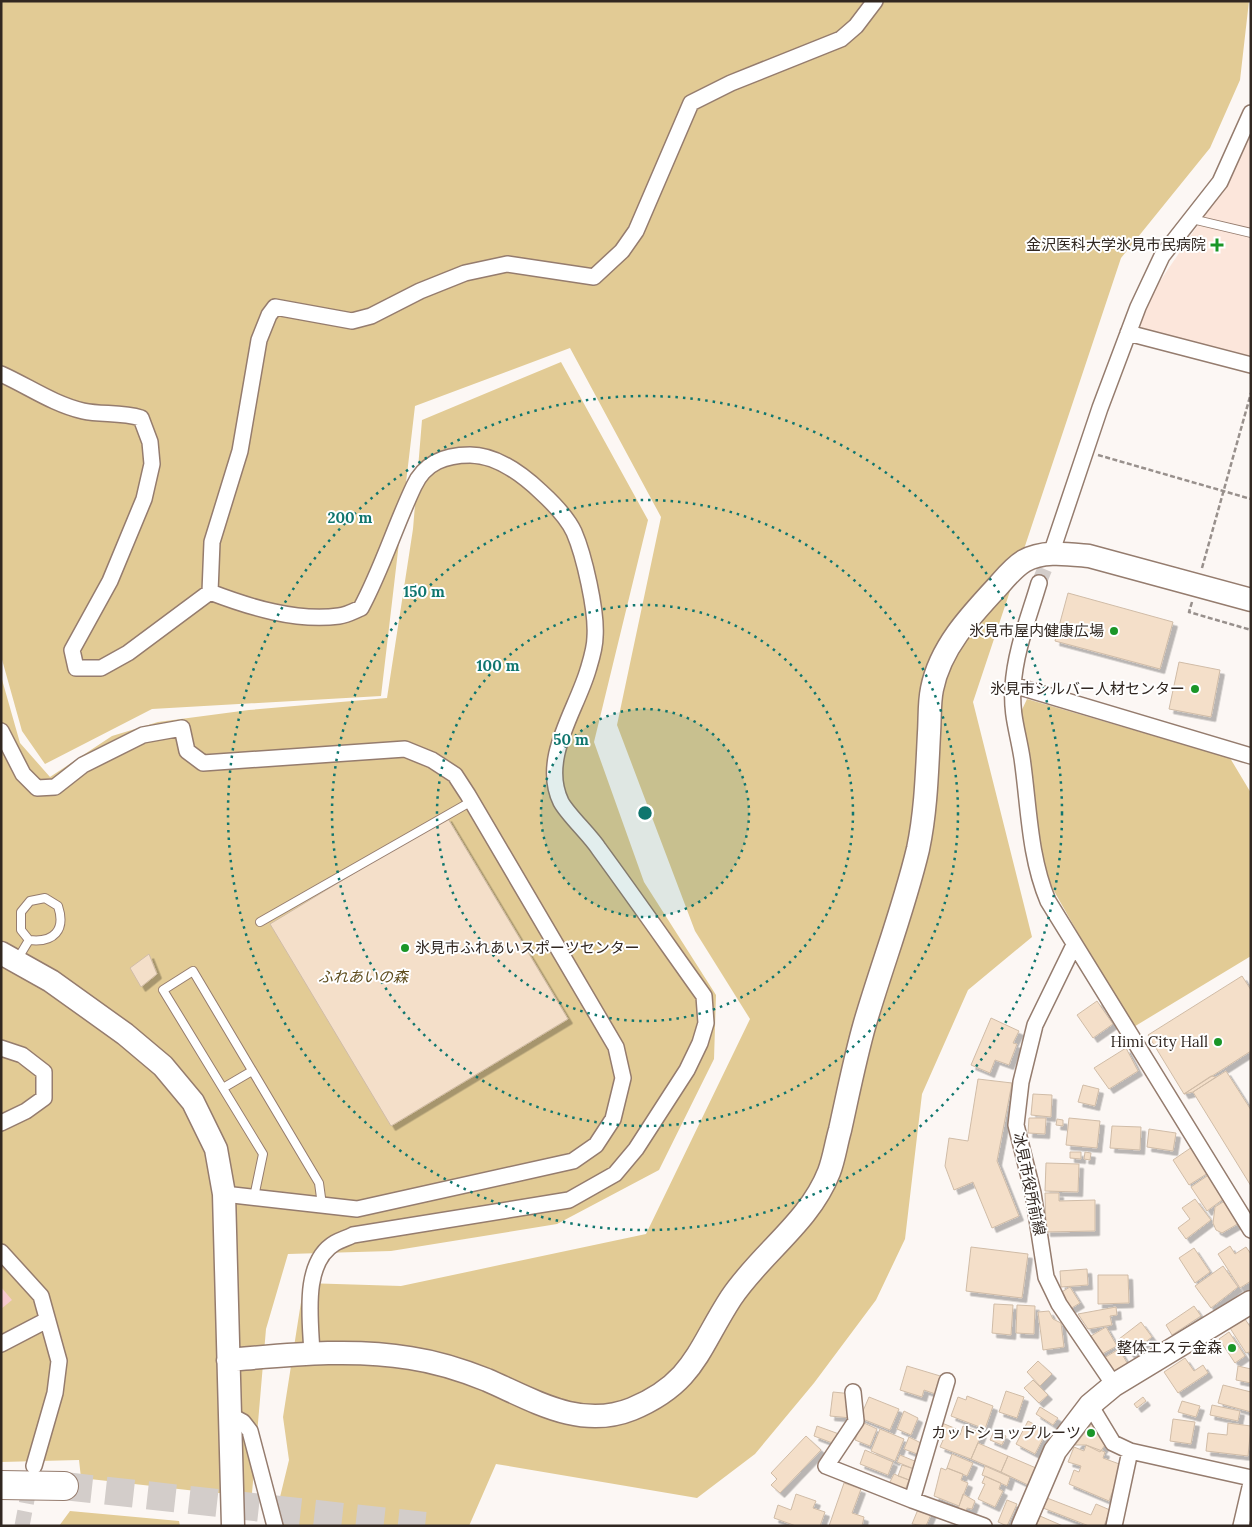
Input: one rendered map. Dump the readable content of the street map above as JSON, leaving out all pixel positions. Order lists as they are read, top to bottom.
{
  "streets": {
    "street": ["冰見市役所前線"]
  },
  "parks": ["ふれあいの森"],
  "places": {
    "health": ["金沢医科大学氷見市民病院"],
    "other": [
      "氷見市屋内健康広場",
      "氷見市シルバー人材センター",
      "氷見市ふれあいスポーツセンター",
      "Himi City Hall",
      "整体エステ金森",
      "カットショップルーツ"
    ]
  },
  "rings": [
    "200 m",
    "150 m",
    "100 m",
    "50 m"
  ]
}
